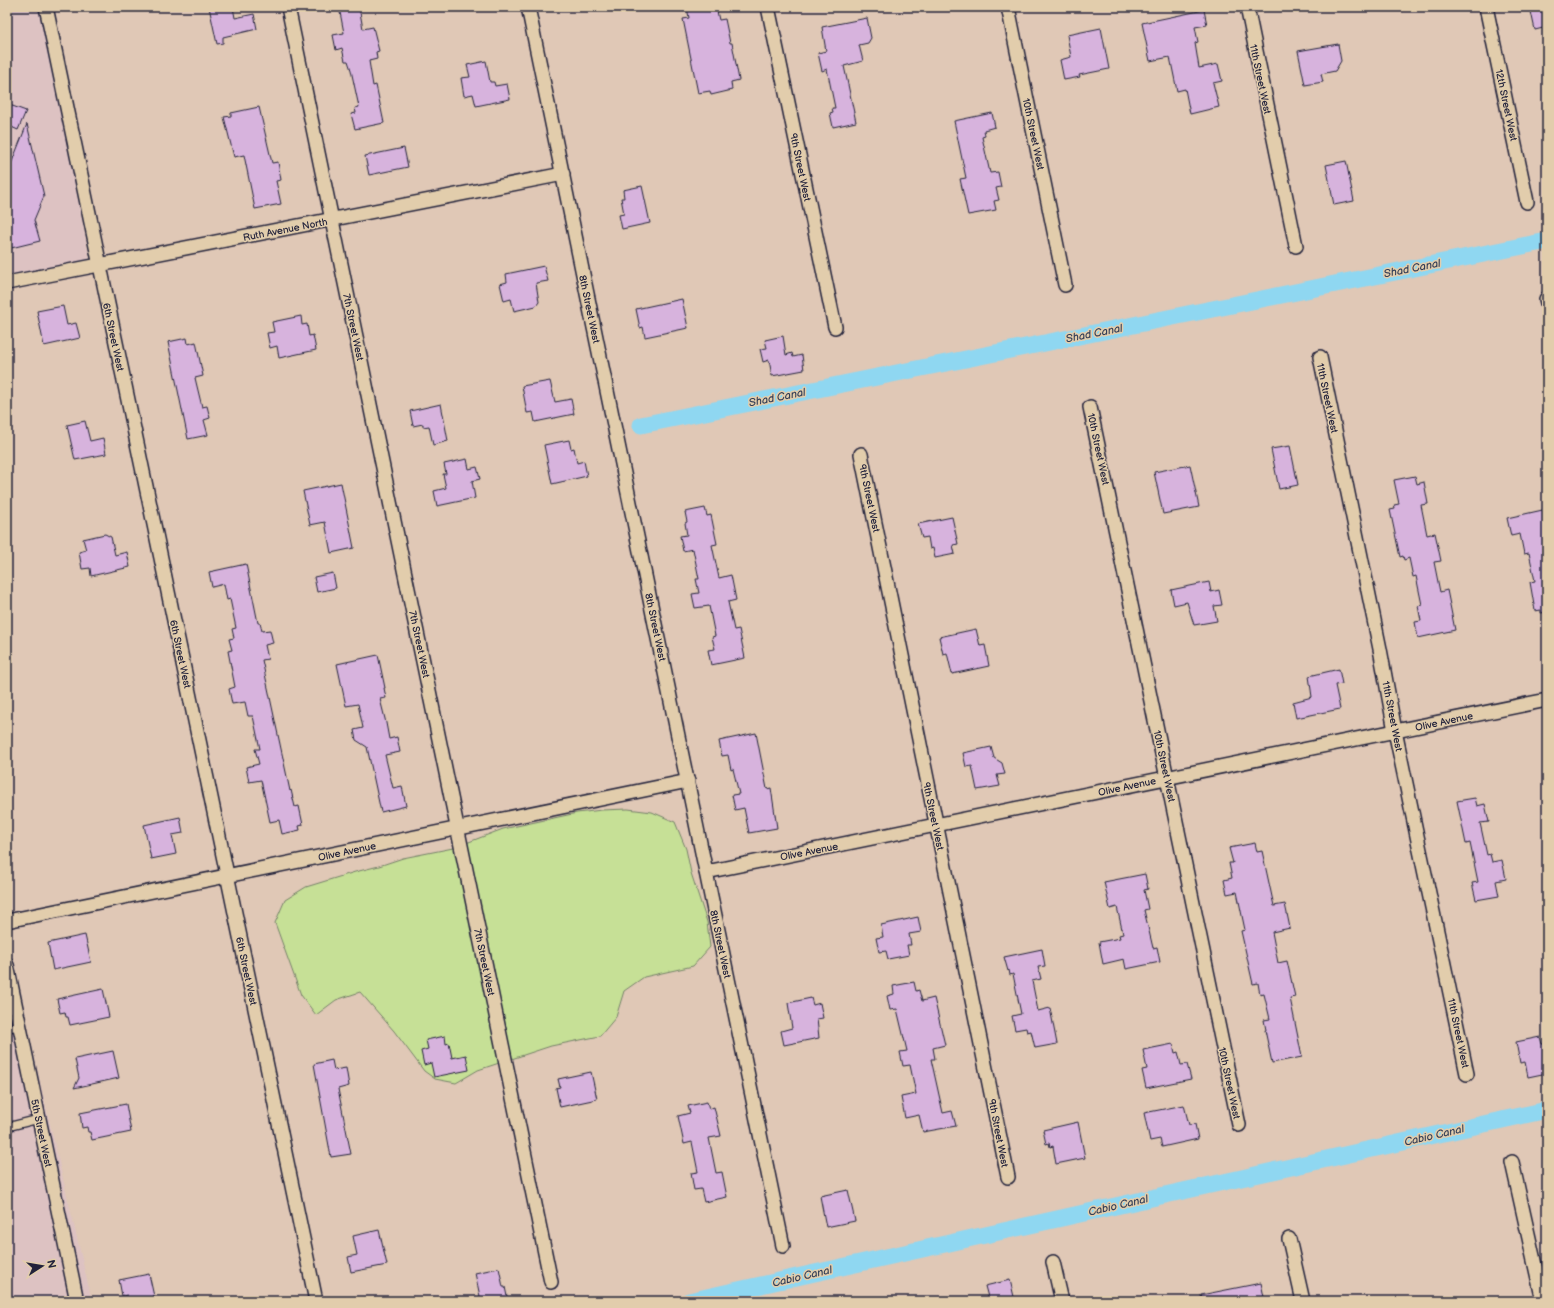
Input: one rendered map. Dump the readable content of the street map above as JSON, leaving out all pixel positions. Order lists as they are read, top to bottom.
{
  "streets": {
    "street": [
      "11th Street West",
      "12th Street West",
      "10th Street West",
      "9th Street West",
      "Ruth Avenue North",
      "8th Street West",
      "7th Street West",
      "6th Street West",
      "Olive Avenue",
      "5th Street West"
    ]
  },
  "crossings": [
    ["11th Street West", "Olive Avenue"],
    ["10th Street West", "Olive Avenue"],
    ["9th Street West", "Olive Avenue"],
    ["Ruth Avenue North", "8th Street West"],
    ["Ruth Avenue North", "7th Street West"],
    ["Ruth Avenue North", "6th Street West"],
    ["8th Street West", "Olive Avenue"],
    ["7th Street West", "Olive Avenue"],
    ["6th Street West", "Olive Avenue"]
  ],
  "water": ["Shad Canal", "Cabio Canal"],
  "north": "right"
}
